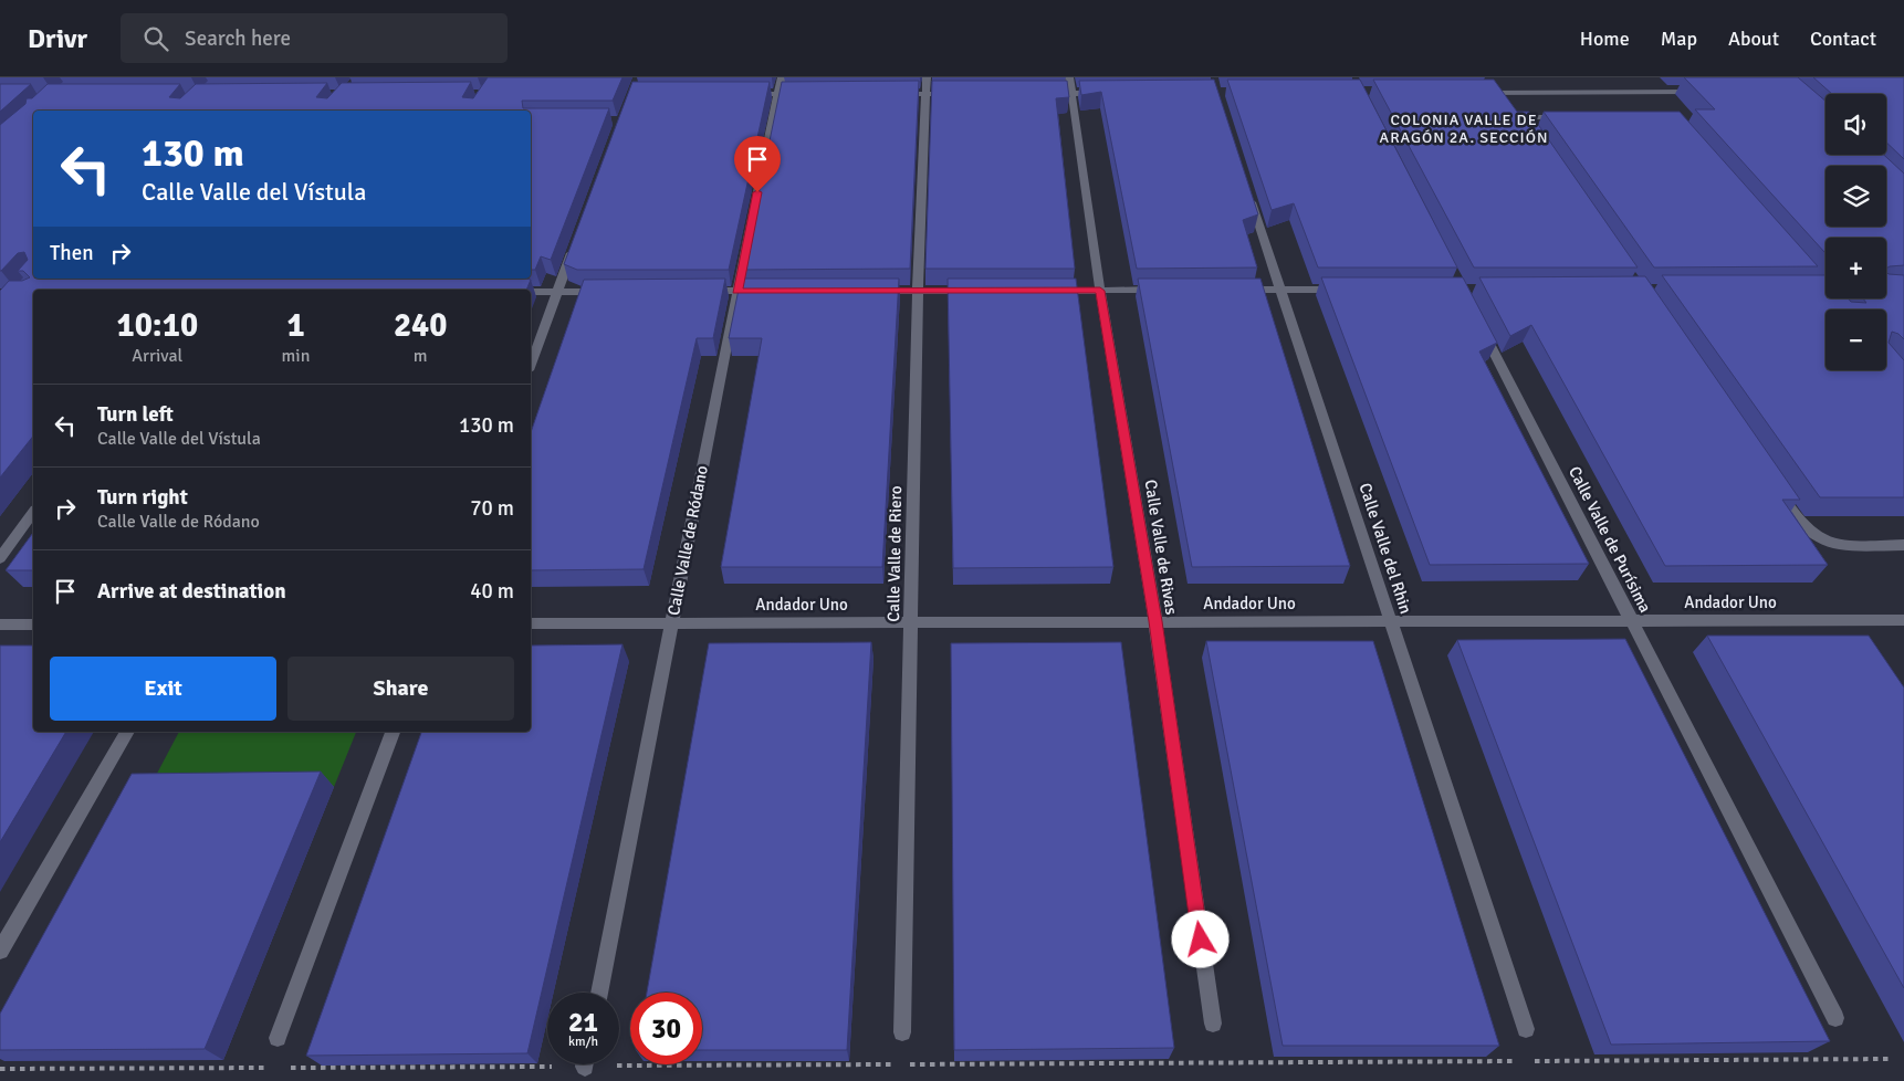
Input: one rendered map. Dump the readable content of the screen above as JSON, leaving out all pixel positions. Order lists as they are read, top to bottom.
{
  "streets": {
    "street": [
      "Calle Valle de Purísima",
      "Calle Valle de Ródano",
      "Calle Valle de Rivas",
      "Calle Valle del Rhin",
      "Calle Valle de Riero",
      "Andador Uno"
    ]
  },
  "crossings": [
    ["Calle Valle de Purísima", "Andador Uno"],
    ["Calle Valle de Ródano", "Andador Uno"],
    ["Calle Valle de Rivas", "Andador Uno"],
    ["Calle Valle del Rhin", "Andador Uno"],
    ["Calle Valle de Riero", "Andador Uno"]
  ],
  "districts": ["COLONIA VALLE DE ARAGÓN 2A. SECCIÓN"],
  "page": {
    "header": "Drivr",
    "search": "Search here",
    "nav": [
      "Home",
      "Map",
      "About",
      "Contact"
    ],
    "map_buttons": ["+", "−"],
    "turn": ["130 m", "Calle Valle del Vístula"],
    "then": "Then",
    "eta": [
      "10:10",
      "Arrival",
      "1",
      "min",
      "240",
      "m"
    ],
    "list": [
      {
        "name": "Turn left",
        "note": "Calle Valle del Vístula",
        "value": "130 m"
      },
      {
        "name": "Turn right",
        "note": "Calle Valle de Ródano",
        "value": "70 m"
      },
      {
        "name": "Arrive at destination",
        "value": "40 m"
      }
    ],
    "buttons": ["Exit", "Share"],
    "speed": "21 km/h",
    "limit": "30"
  }
}
